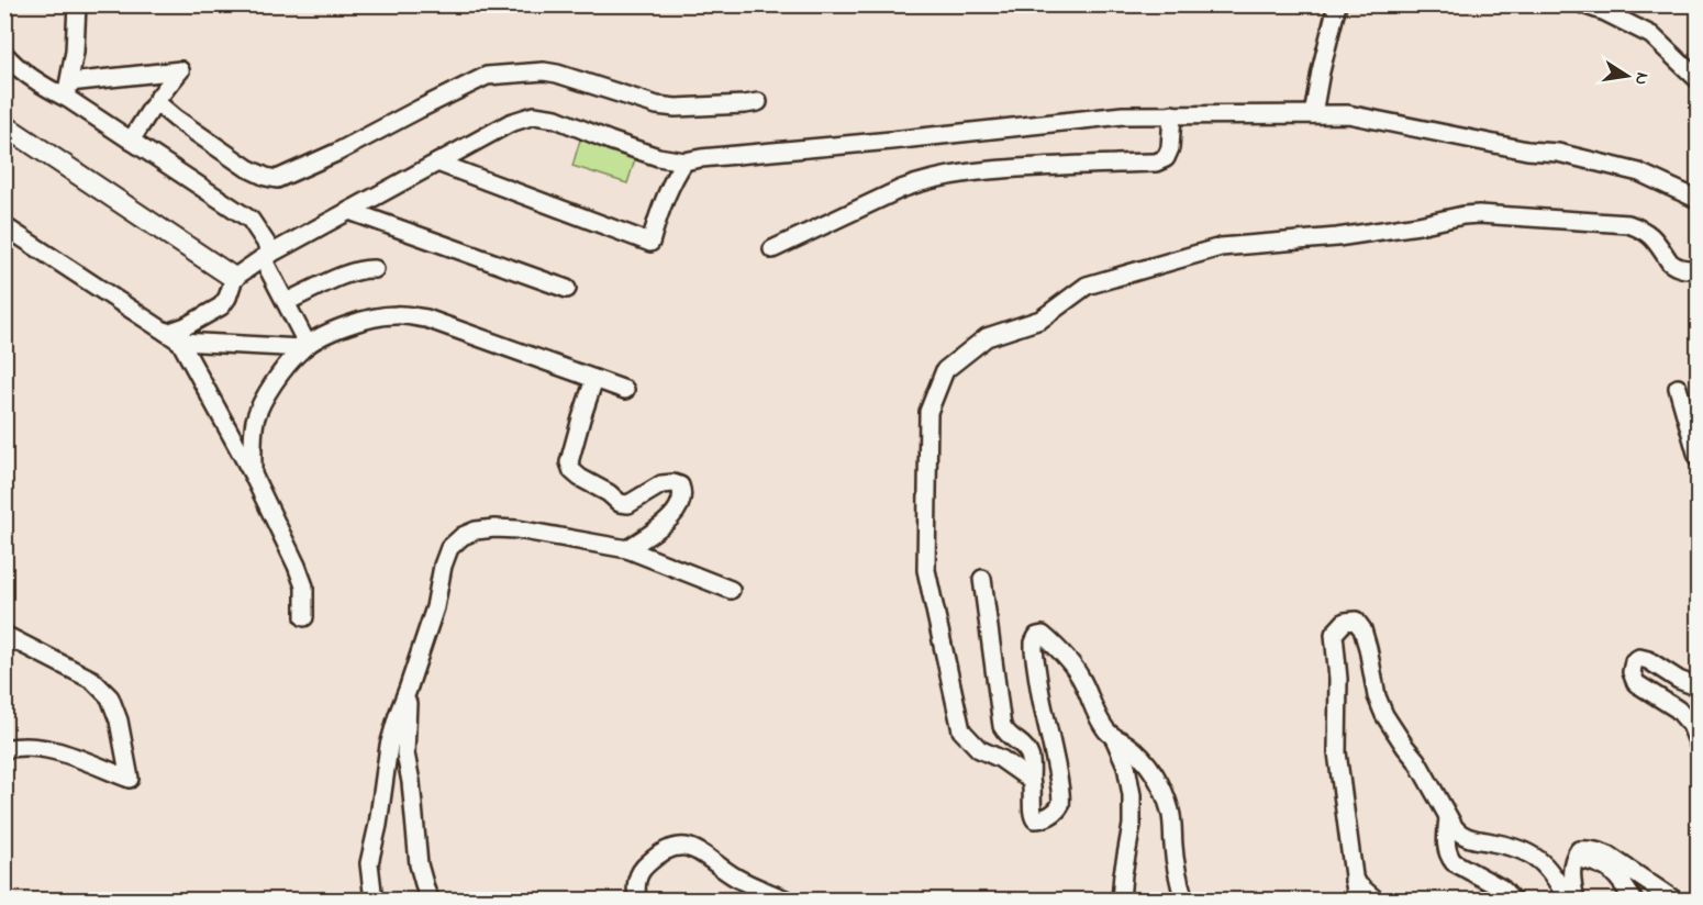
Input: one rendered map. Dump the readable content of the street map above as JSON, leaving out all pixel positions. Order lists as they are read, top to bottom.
{
  "north": "right"
}
